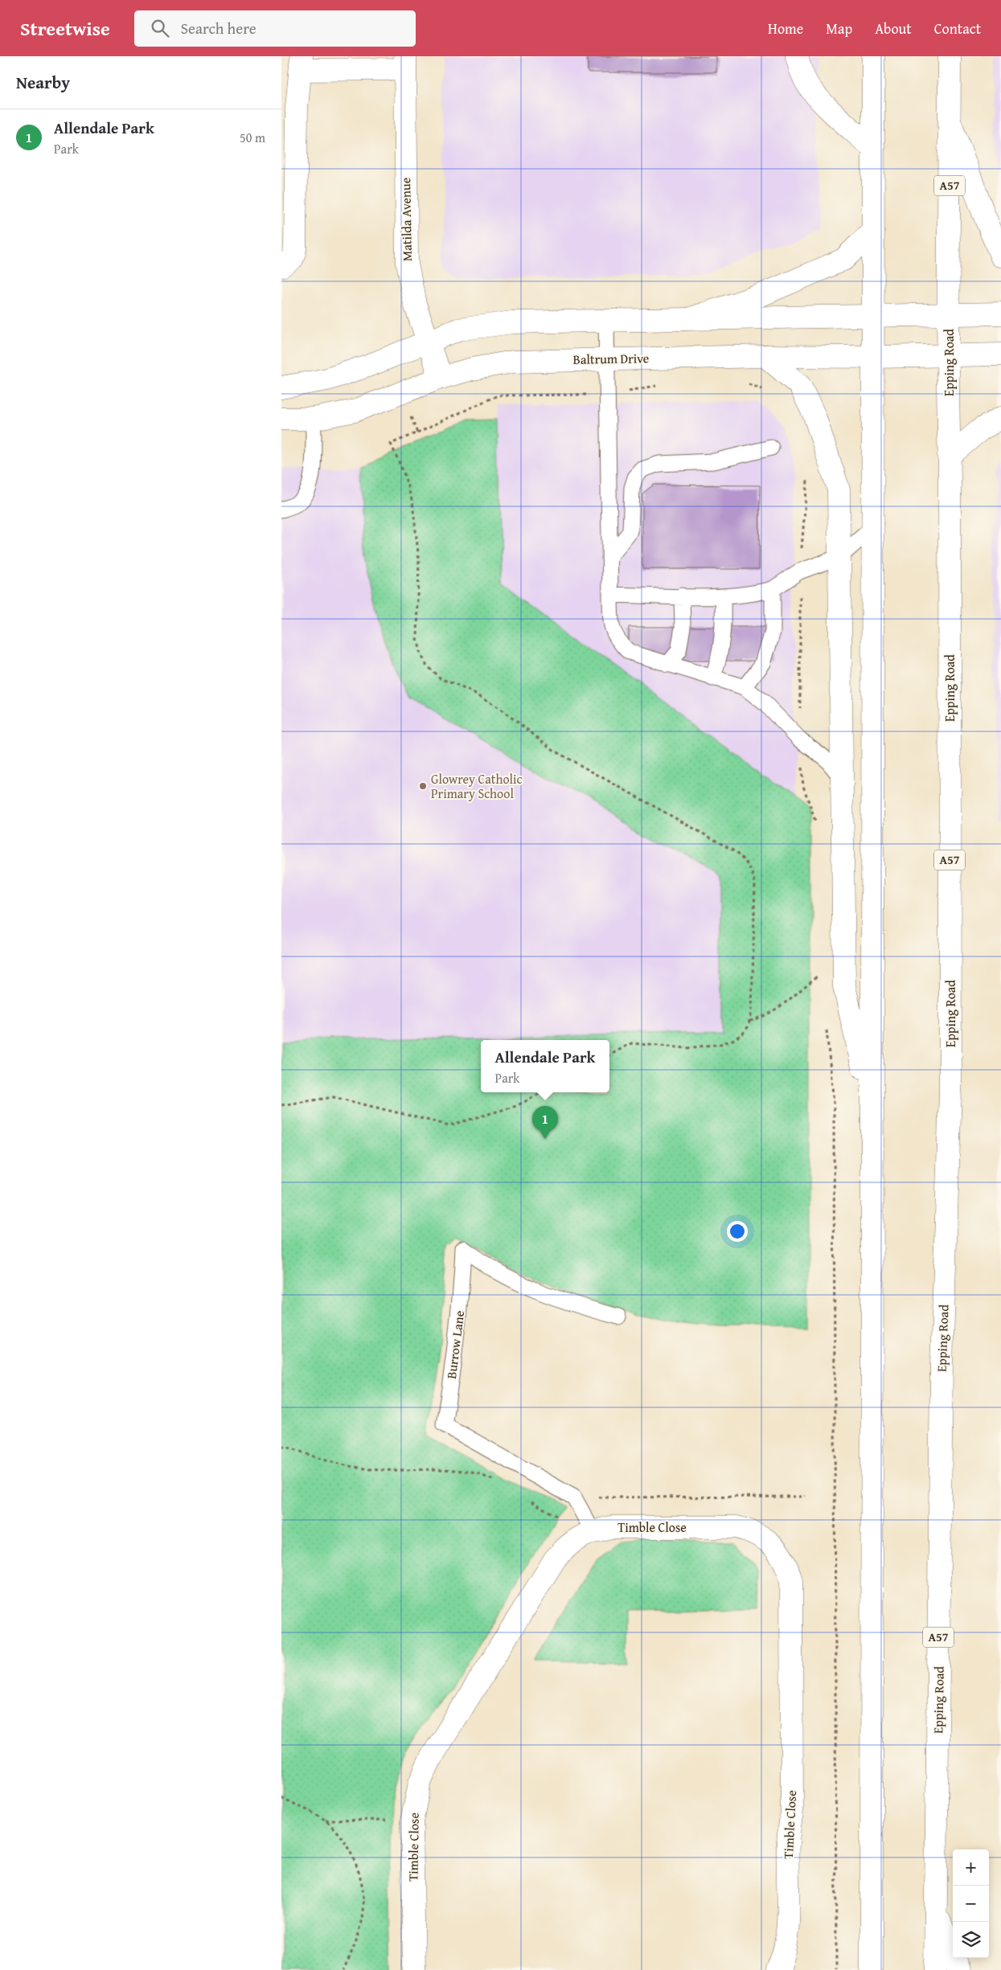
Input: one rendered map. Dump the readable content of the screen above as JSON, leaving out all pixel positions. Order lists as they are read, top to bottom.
{
  "streets": {
    "main road": [
      "A57",
      "Matilda Avenue",
      "Baltrum Drive",
      "Epping Road",
      "Timble Close"
    ],
    "lane": ["Burrow Lane"]
  },
  "crossings": [
    ["Matilda Avenue", "Baltrum Drive"],
    ["Baltrum Drive", "Epping Road"],
    ["Burrow Lane", "Timble Close"]
  ],
  "places": ["Glowrey Catholic Primary School"],
  "page": {
    "header": "Streetwise",
    "search": "Search here",
    "nav": [
      "Home",
      "Map",
      "About",
      "Contact"
    ],
    "heading": "Nearby",
    "list": [
      {
        "mark": "1",
        "name": "Allendale Park",
        "note": "Park",
        "value": "50 m"
      }
    ],
    "popup": ["Allendale Park", "Park"],
    "pins": "1",
    "map_buttons": ["+", "−"]
  }
}
